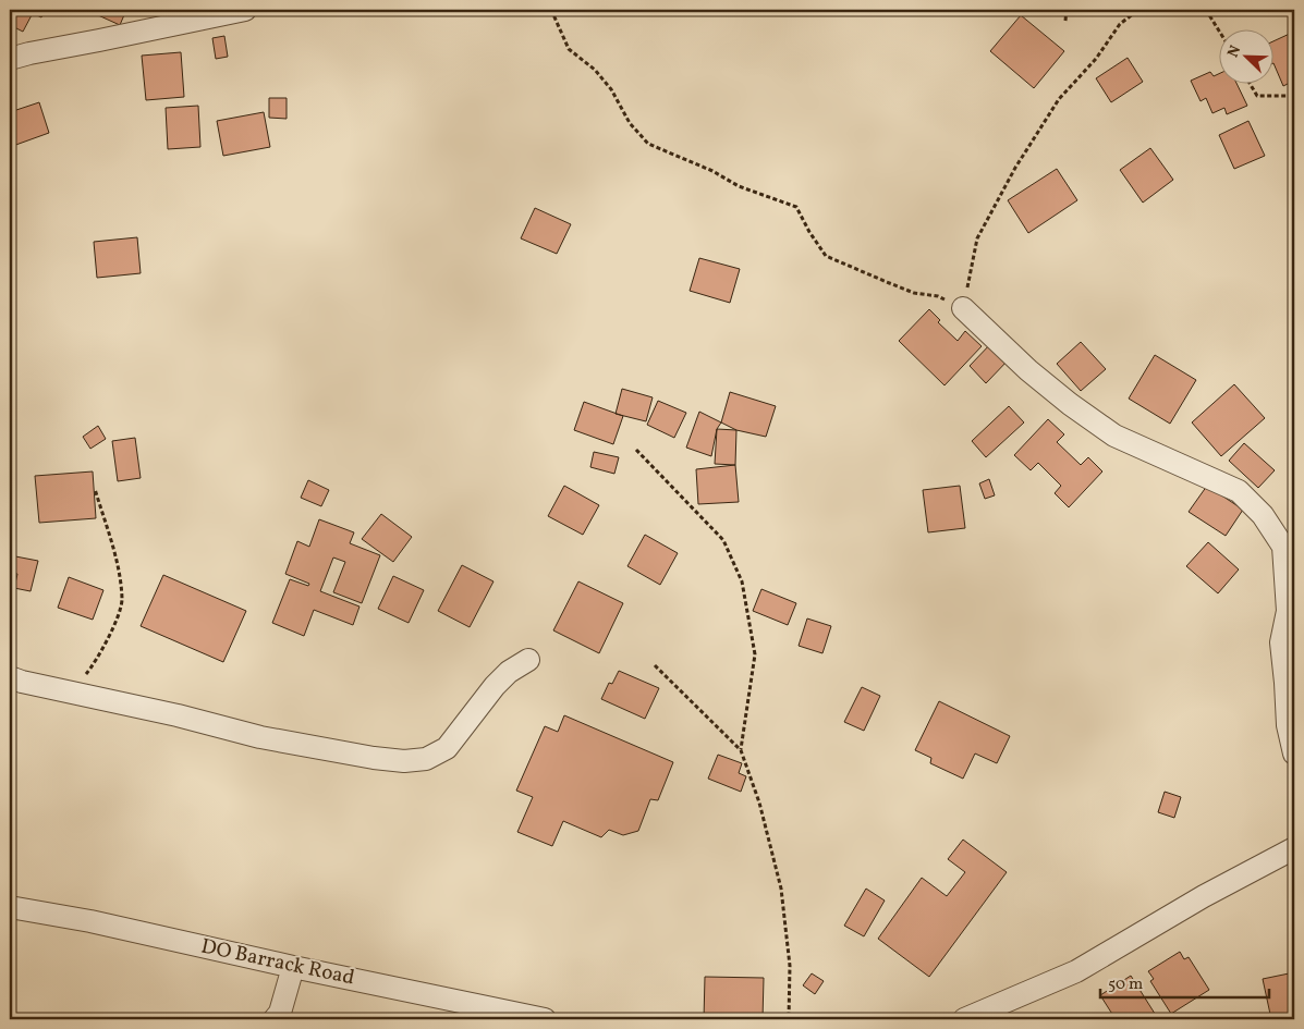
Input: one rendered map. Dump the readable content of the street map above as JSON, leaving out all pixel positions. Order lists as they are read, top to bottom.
{
  "streets": {
    "street": ["DO Barrack Road"]
  },
  "scale_bar": "50 m",
  "north": "top left"
}
